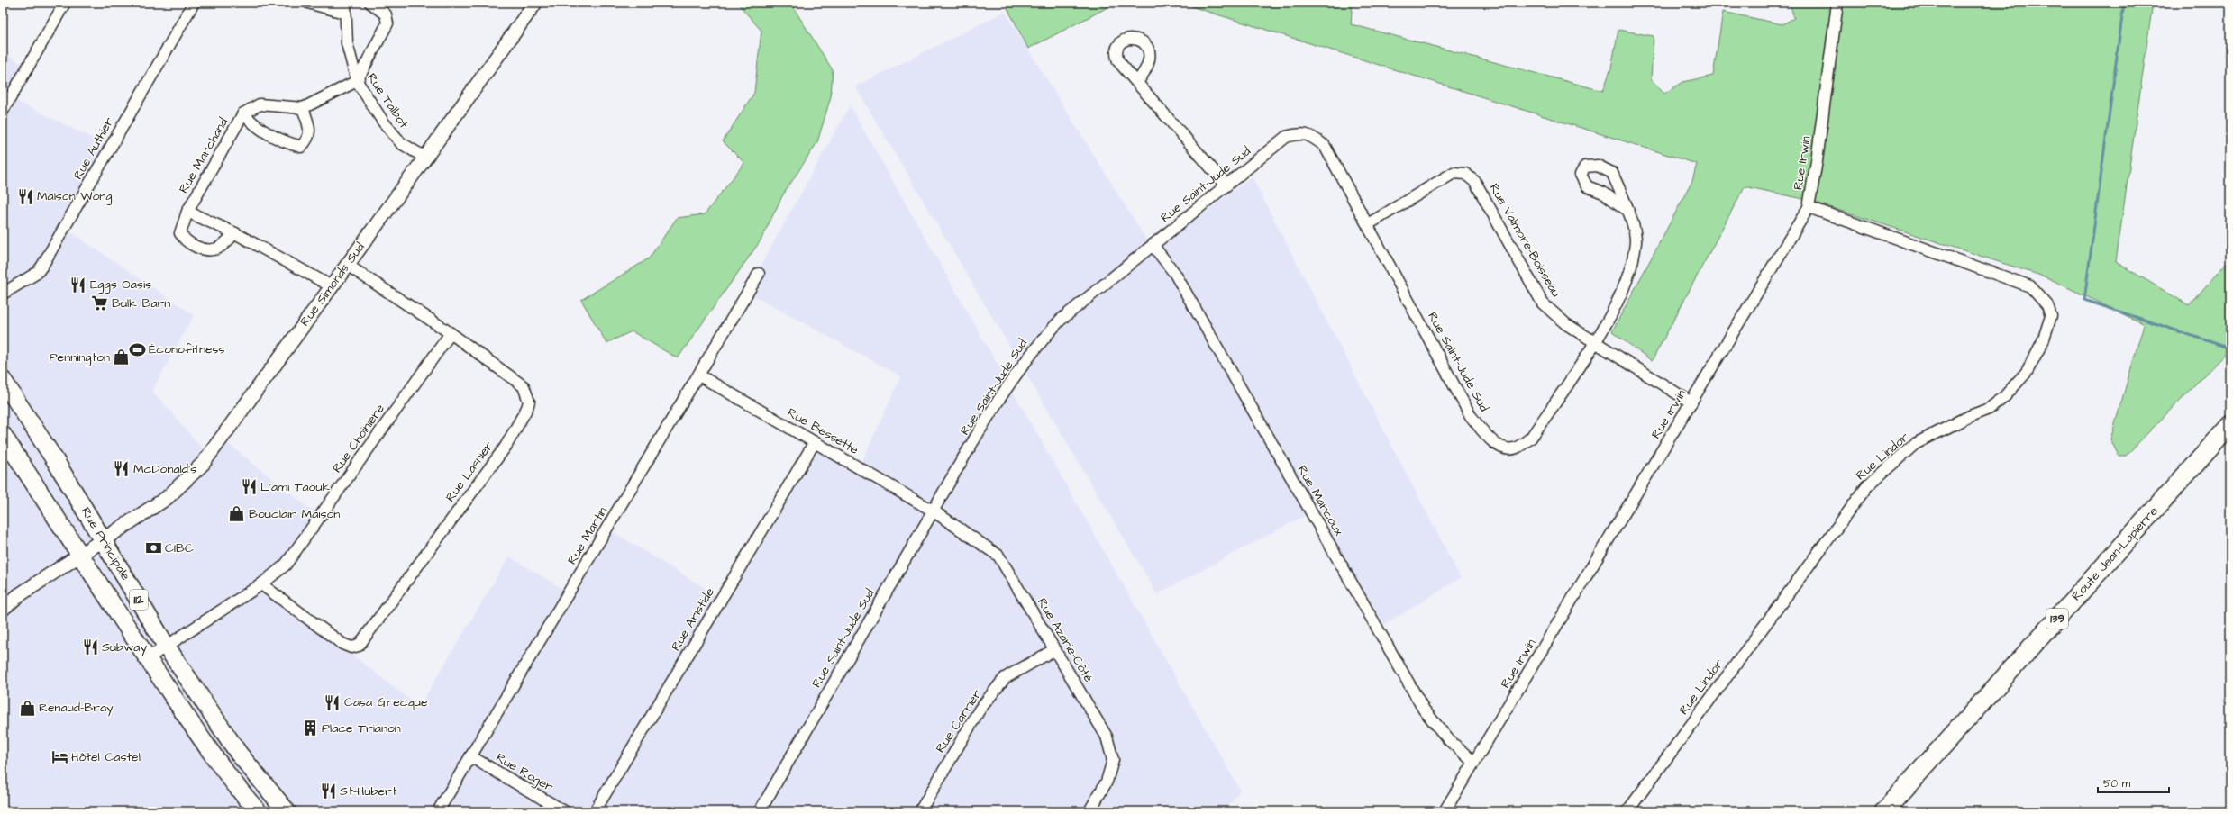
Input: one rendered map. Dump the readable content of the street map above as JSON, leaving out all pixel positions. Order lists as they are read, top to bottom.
{
  "streets": {
    "highway": ["Route Jean-Lapierre", "139"],
    "main road": ["Rue Principale", "112"],
    "street": [
      "Rue Talbot",
      "Rue Authier",
      "Rue Marchand",
      "Rue Irwin",
      "Rue Saint-Jude Sud",
      "Rue Valmore-Boisseau",
      "Rue Simonds Sud",
      "Rue Bessette",
      "Rue Choinière",
      "Rue Lindor",
      "Rue Lasnier",
      "Rue Marcoux",
      "Rue Martin",
      "Rue Aristide",
      "Rue Azarie-Côté",
      "Rue Carrier",
      "Rue Roger"
    ]
  },
  "crossings": [
    ["Rue Talbot", "Rue Simonds Sud"],
    ["Rue Marchand", "Rue Simonds Sud"],
    ["Rue Irwin", "Rue Valmore-Boisseau"],
    ["Rue Irwin", "Rue Lindor"],
    ["Rue Irwin", "Rue Marcoux"],
    ["Rue Saint-Jude Sud", "Rue Valmore-Boisseau"],
    ["Rue Saint-Jude Sud", "Rue Bessette"],
    ["Rue Saint-Jude Sud", "Rue Marcoux"],
    ["Rue Saint-Jude Sud", "Rue Azarie-Côté"],
    ["Rue Simonds Sud", "Rue Lasnier"],
    ["Rue Simonds Sud", "Rue Principale"],
    ["Rue Bessette", "Rue Martin"],
    ["Rue Bessette", "Rue Aristide"],
    ["Rue Bessette", "Rue Azarie-Côté"],
    ["Rue Choinière", "Rue Lasnier"],
    ["Rue Choinière", "Rue Principale"],
    ["Rue Martin", "Rue Roger"],
    ["Rue Azarie-Côté", "Rue Carrier"]
  ],
  "places": {
    "restaurant": [
      "Maison Wong",
      "Eggs Oasis",
      "McDonald's",
      "L'ami Taouk",
      "Subway",
      "Casa Grecque",
      "St-Hubert"
    ],
    "supermarket": ["Bulk Barn"],
    "sports": ["Éconofitness"],
    "shop": ["Pennington", "Bouclair Maison", "Renaud-Bray"],
    "bank": ["CIBC"],
    "building": ["Place Trianon"],
    "hotel": ["Hôtel Castel"]
  },
  "scale_bar": "50 m"
}
